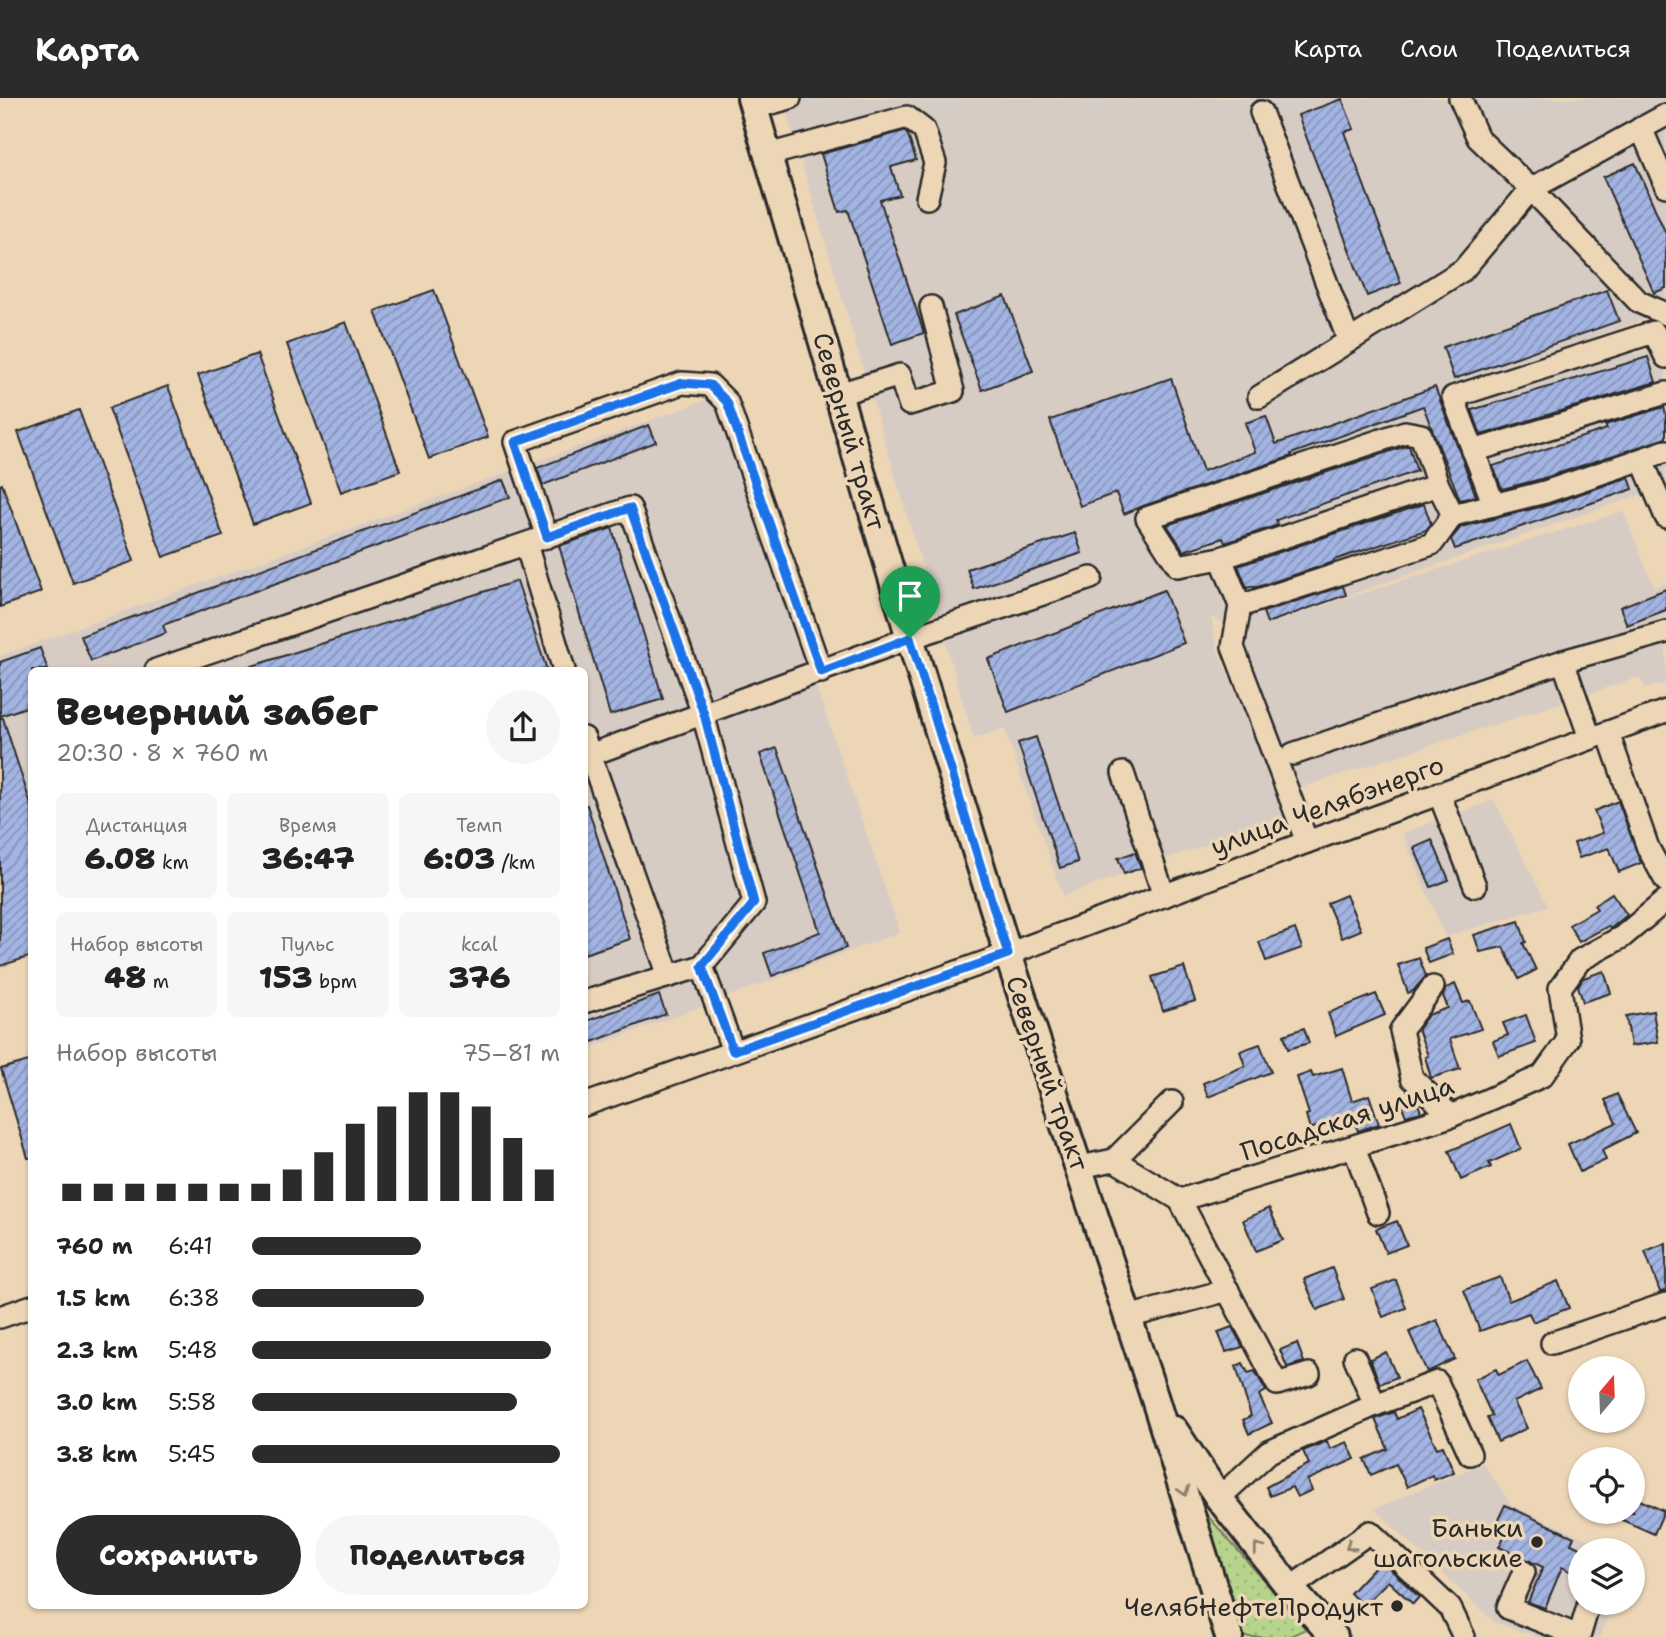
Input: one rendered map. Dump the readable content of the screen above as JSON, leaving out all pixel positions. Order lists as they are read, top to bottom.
{
  "streets": {
    "main road": ["Северный тракт"],
    "street": ["улица Челябэнерго", "Посадская улица"]
  },
  "crossings": [
    ["Северный тракт", "улица Челябэнерго"]
  ],
  "places": ["Баньки шагольские", "ЧелябНефтеПродукт"],
  "north": "top",
  "page": {
    "header": "Карта",
    "nav": ["Карта", "Слои", "Поделиться"],
    "heading": ["Вечерний забег", "20:30 · 8 × 760 m"],
    "stats": [
      ["Дистанция", "6.08 km"],
      ["Время", "36:47"],
      ["Темп", "6:03 /km"],
      ["Набор высоты", "48 m"],
      ["Пульс", "153 bpm"],
      ["kcal", "376"]
    ],
    "chart": ["Набор высоты", "75–81 m"],
    "list": [
      {
        "name": "760 m",
        "note": "6:41"
      },
      {
        "name": "1.5 km",
        "note": "6:38"
      },
      {
        "name": "2.3 km",
        "note": "5:48"
      },
      {
        "name": "3.0 km",
        "note": "5:58"
      },
      {
        "name": "3.8 km",
        "note": "5:45"
      }
    ],
    "buttons": ["Сохранить", "Поделиться"]
  }
}
